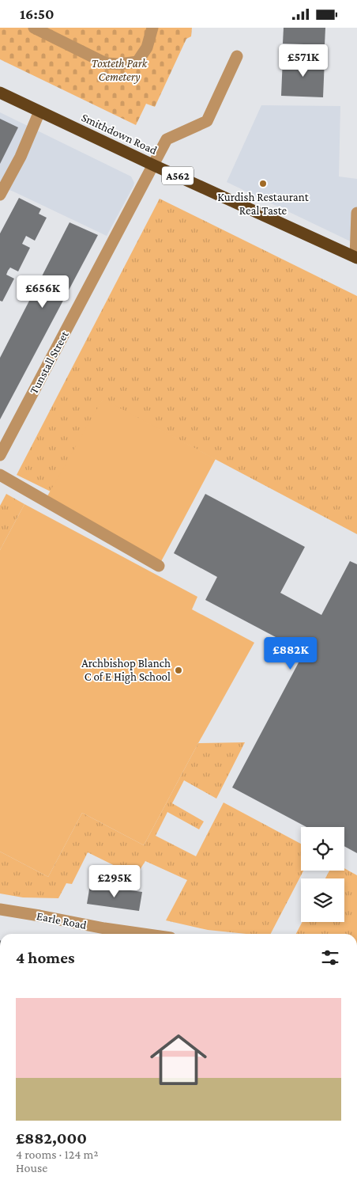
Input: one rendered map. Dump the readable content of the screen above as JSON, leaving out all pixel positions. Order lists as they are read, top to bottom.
{
  "streets": {
    "highway": ["Smithdown Road", "A562"],
    "street": ["Tunstall Street", "Earle Road"]
  },
  "crossings": [
    ["Smithdown Road", "Tunstall Street"]
  ],
  "parks": ["Toxteth Park Cemetery"],
  "places": ["Kurdish Restaurant Real Taste", "Archbishop Blanch C of E High School"],
  "page": {
    "status": "16:50",
    "price": [
      "£571K",
      "£656K",
      "£882K",
      "£295K"
    ],
    "heading": "4 homes",
    "list": [
      {
        "name": "£882,000",
        "note": "4 rooms · 124 m² · House"
      }
    ]
  }
}
